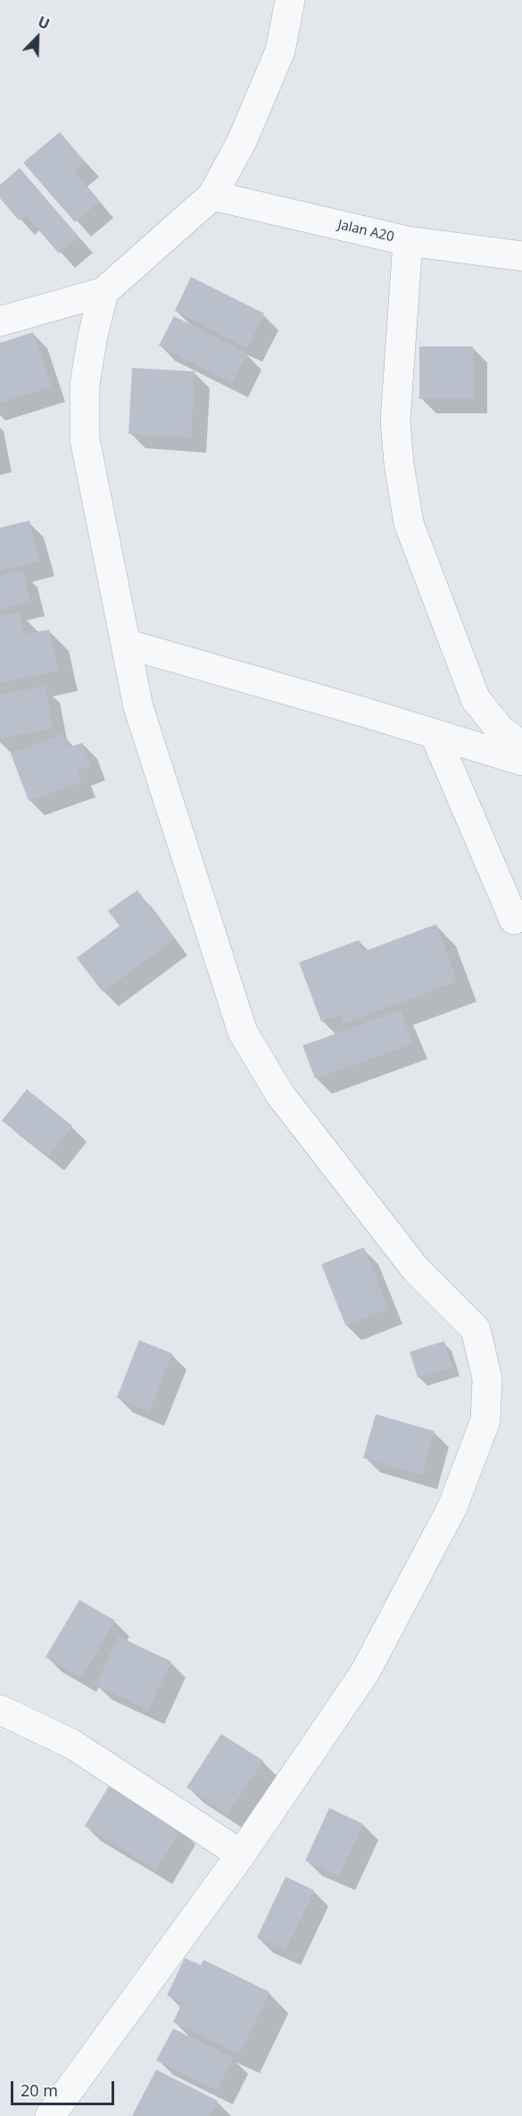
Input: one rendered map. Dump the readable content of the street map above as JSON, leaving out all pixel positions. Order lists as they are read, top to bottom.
{
  "streets": {
    "street": ["Jalan A20"]
  },
  "scale_bar": "20 m",
  "north": "top right"
}
